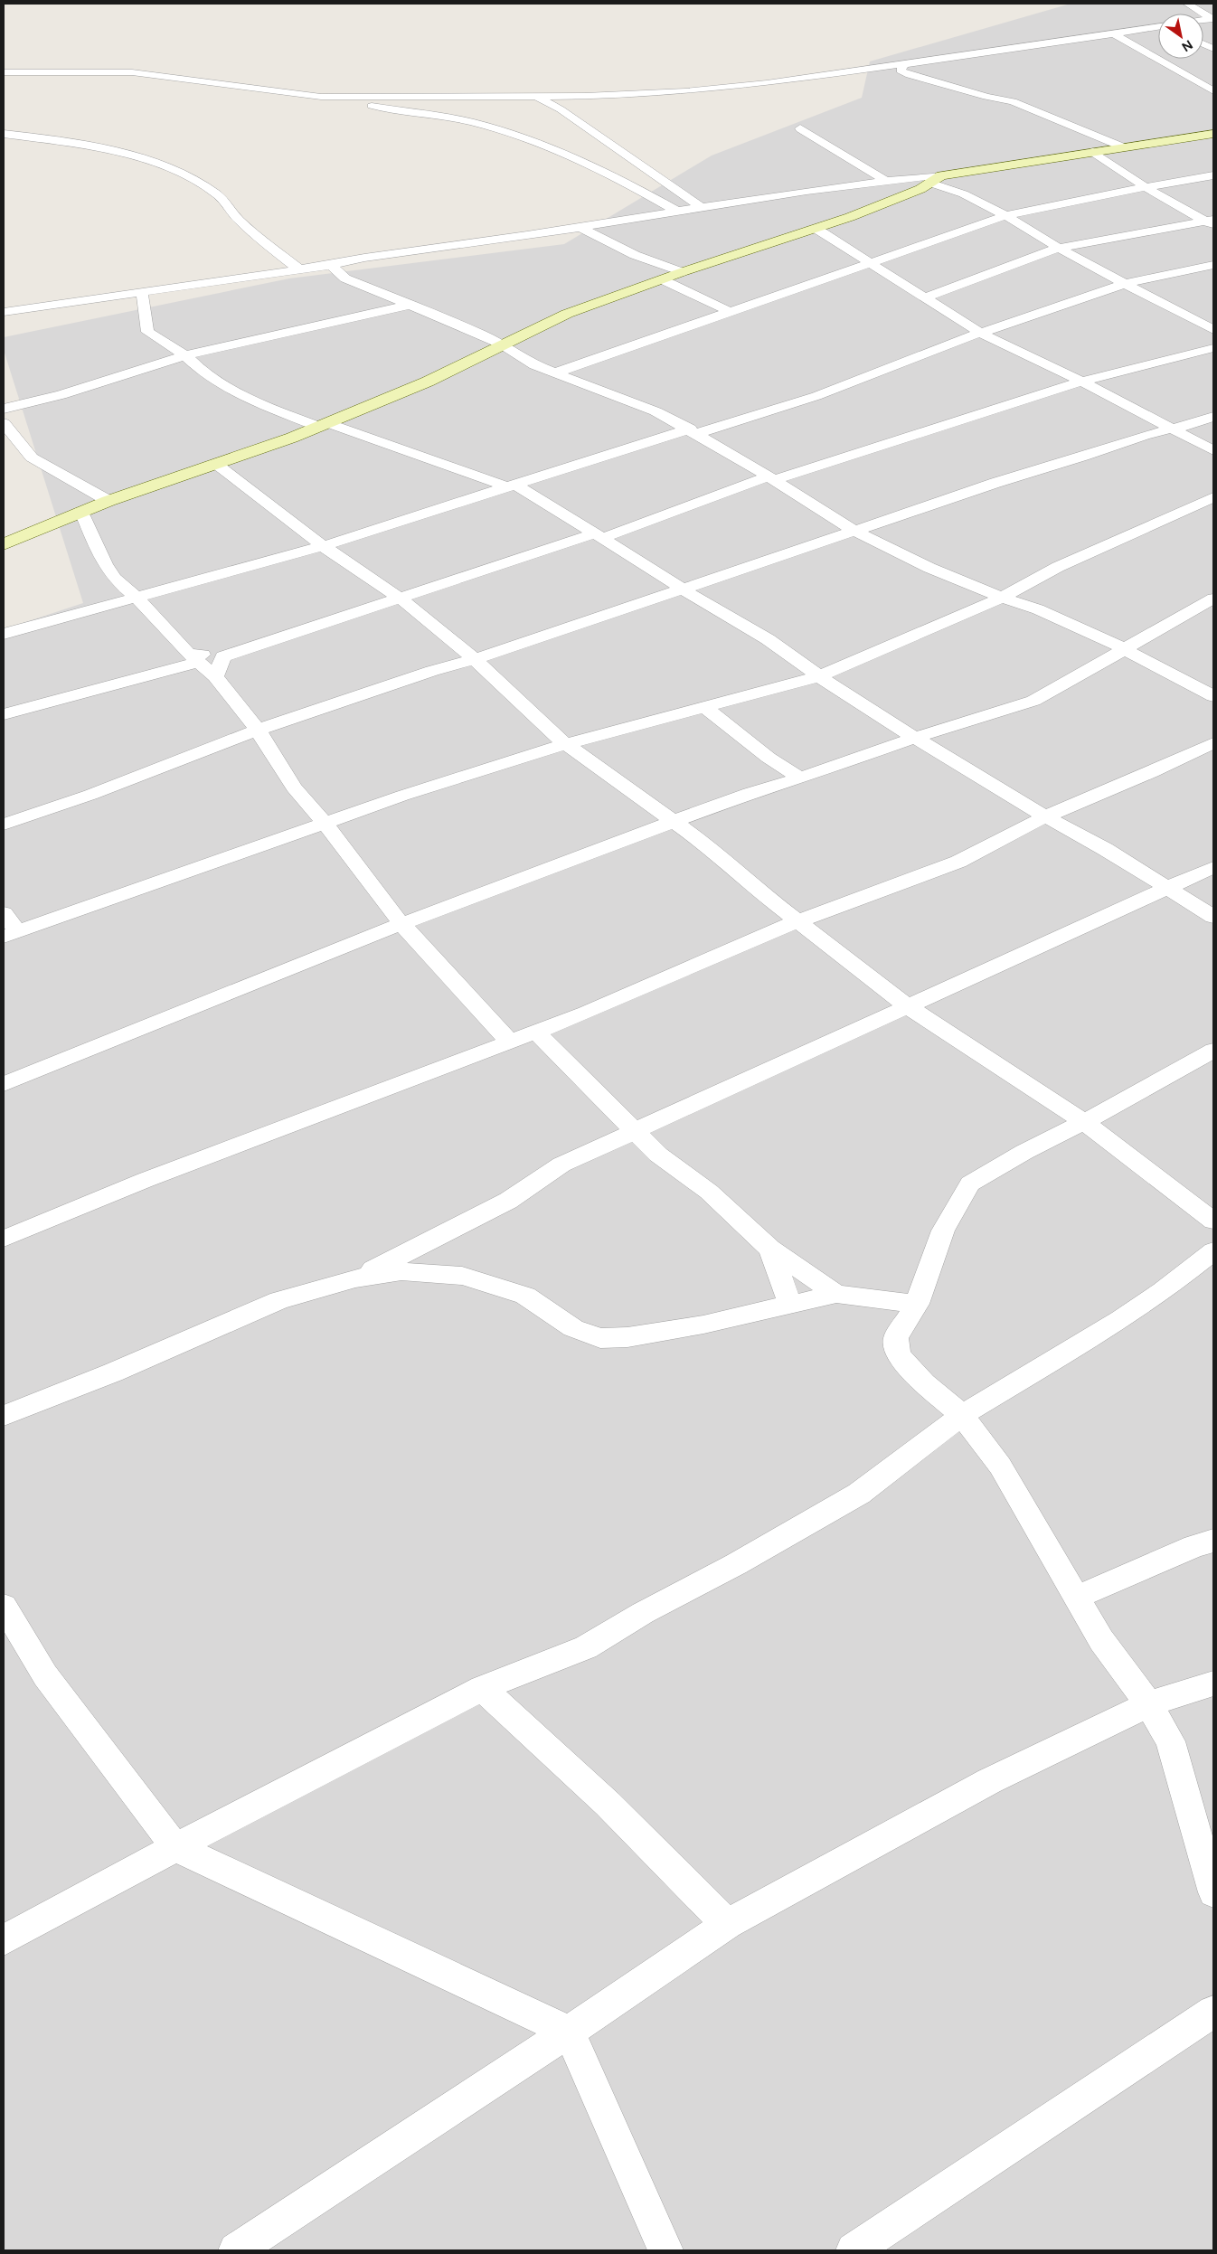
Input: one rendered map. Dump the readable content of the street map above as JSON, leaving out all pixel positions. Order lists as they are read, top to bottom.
{
  "north": "bottom right"
}
